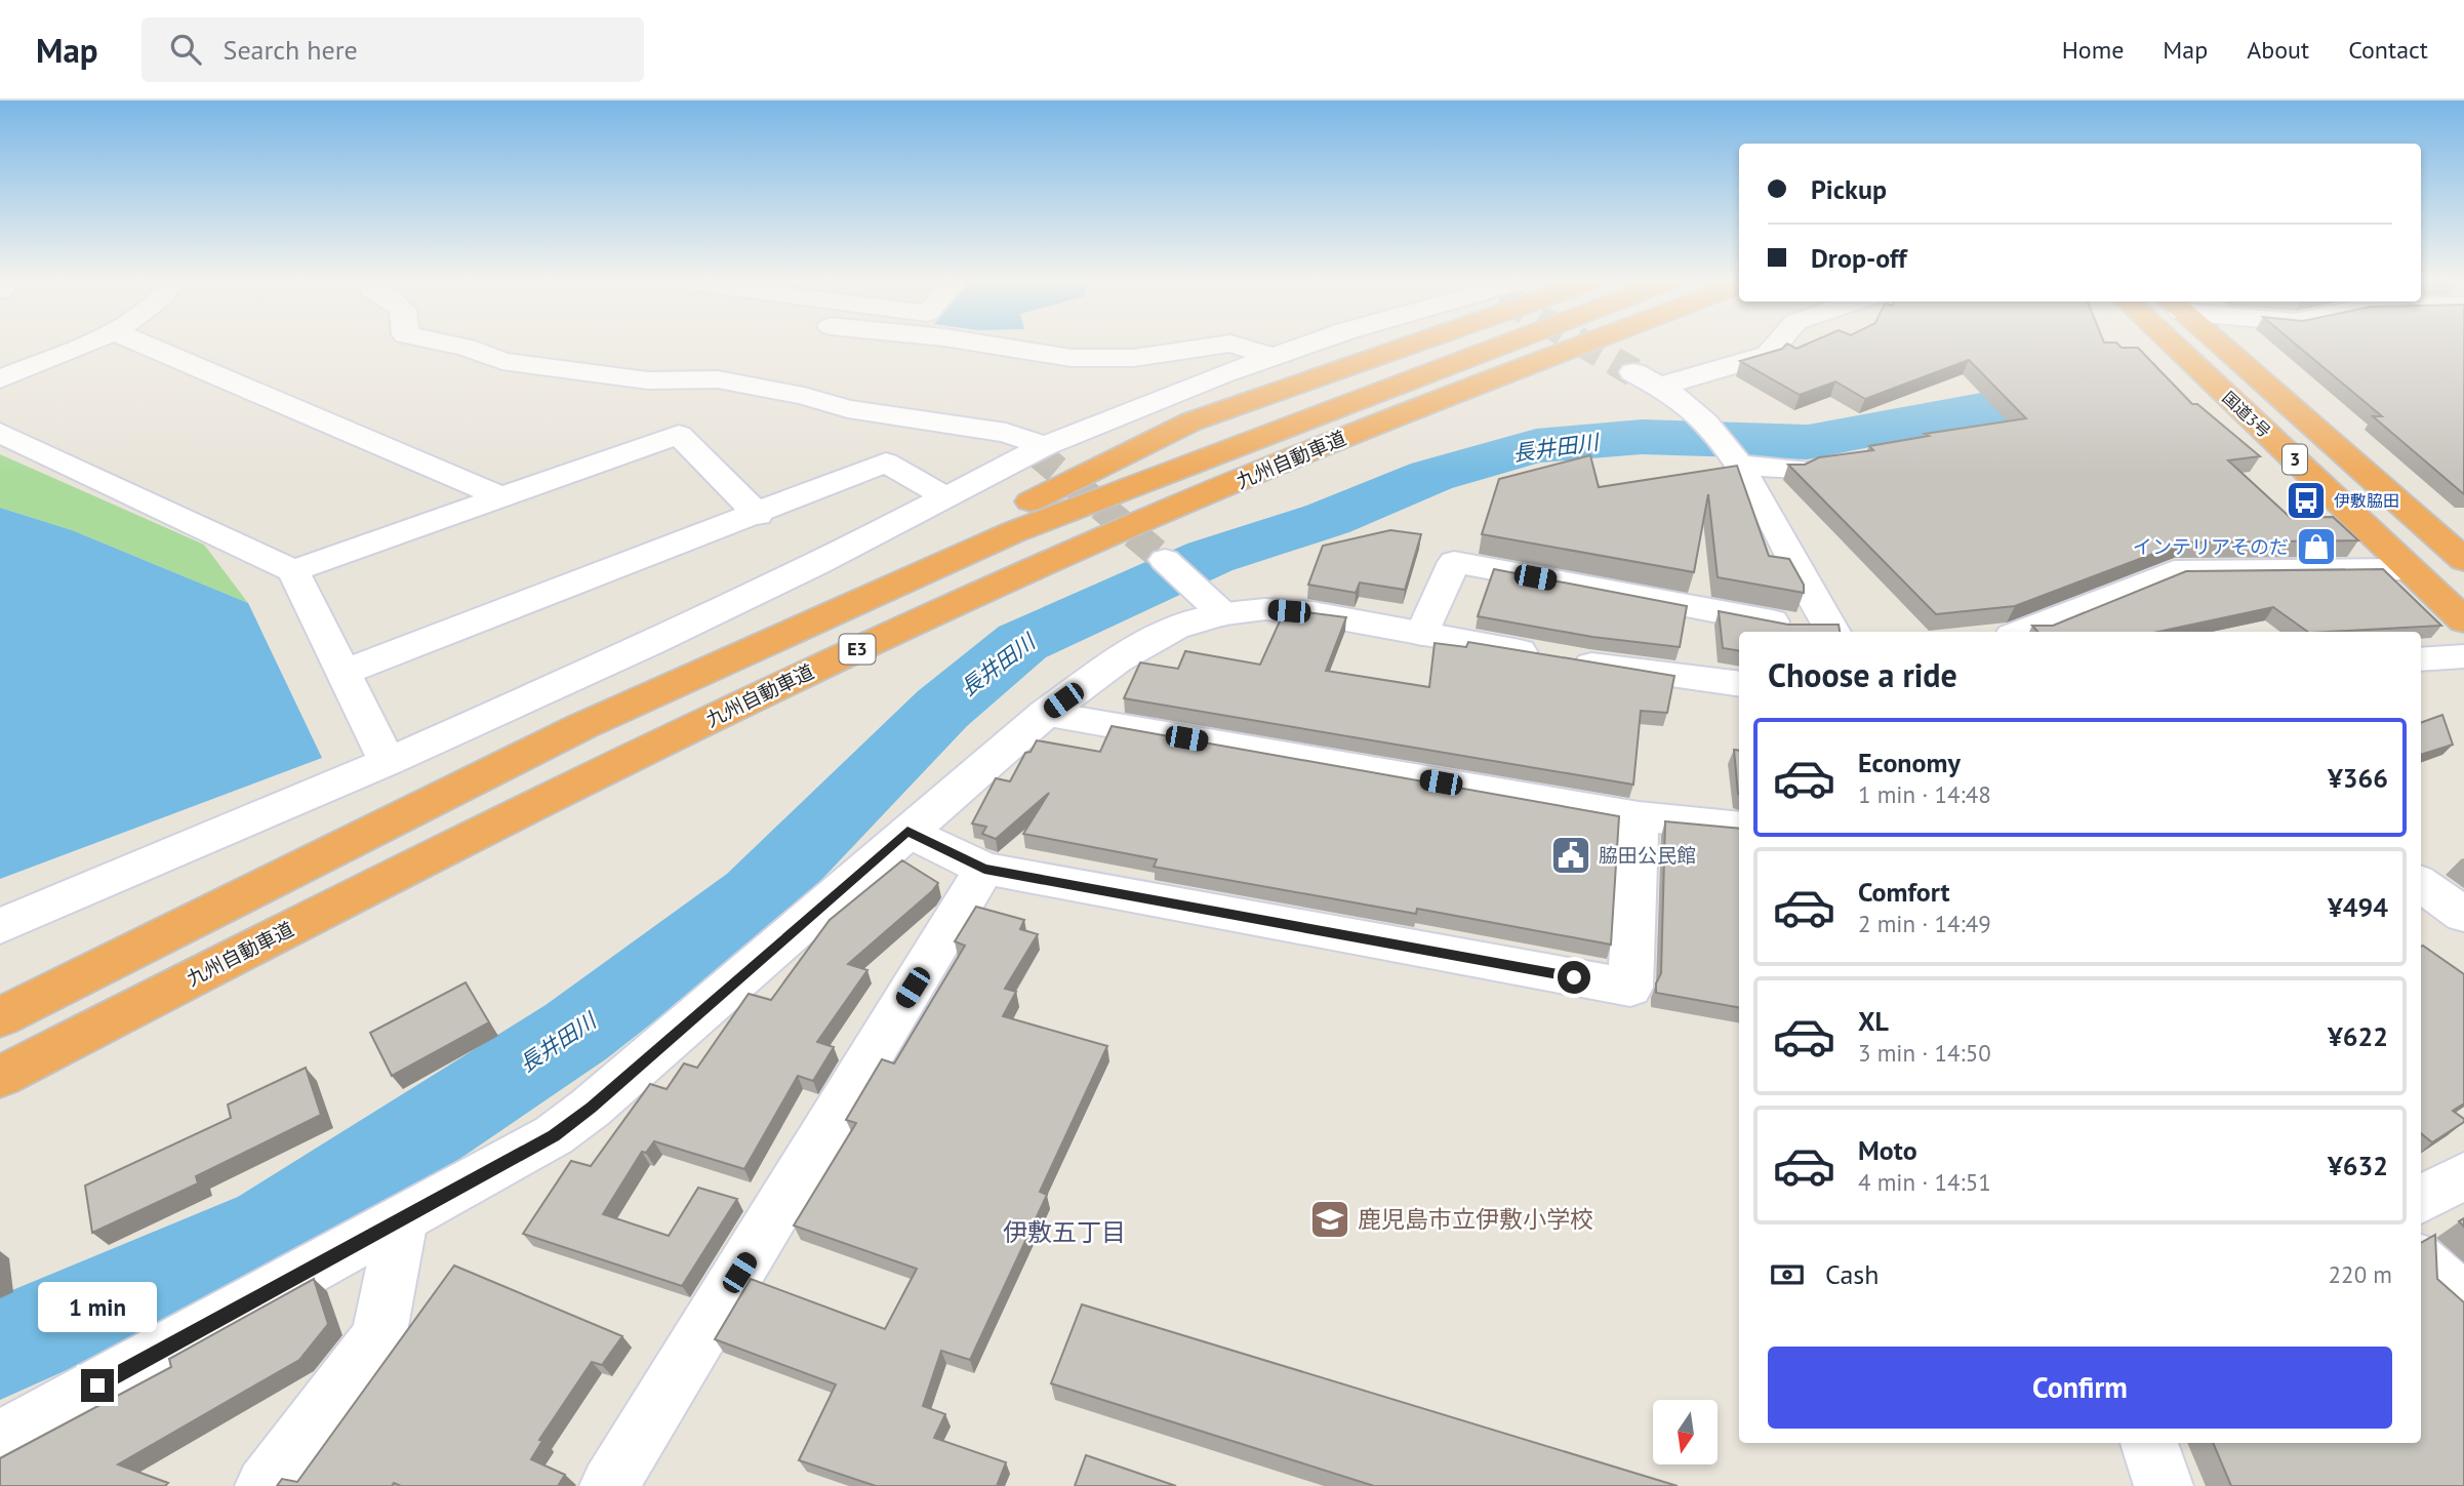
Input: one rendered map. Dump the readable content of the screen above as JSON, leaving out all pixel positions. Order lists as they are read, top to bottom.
{
  "streets": {
    "highway": [
      "国道3号",
      "九州自動車道",
      "3",
      "E3"
    ]
  },
  "districts": ["伊敷五丁目"],
  "water": ["長井田川"],
  "places": {
    "bus stop": ["伊敷脇田"],
    "shop": ["インテリアそのだ"],
    "public building": ["脇田公民館"],
    "school or university": ["鹿児島市立伊敷小学校"]
  },
  "north": "bottom",
  "page": {
    "header": "Map",
    "search": "Search here",
    "nav": [
      "Home",
      "Map",
      "About",
      "Contact"
    ],
    "banner": ["Pickup", "Drop-off"],
    "heading": "Choose a ride",
    "list": [
      {
        "name": "Economy",
        "note": "1 min · 14:48",
        "value": "¥366"
      },
      {
        "name": "Comfort",
        "note": "2 min · 14:49",
        "value": "¥494"
      },
      {
        "name": "XL",
        "note": "3 min · 14:50",
        "value": "¥622"
      },
      {
        "name": "Moto",
        "note": "4 min · 14:51",
        "value": "¥632"
      }
    ],
    "pay": ["Cash", "220 m"],
    "bubble": "1 min",
    "buttons": "Confirm"
  }
}
